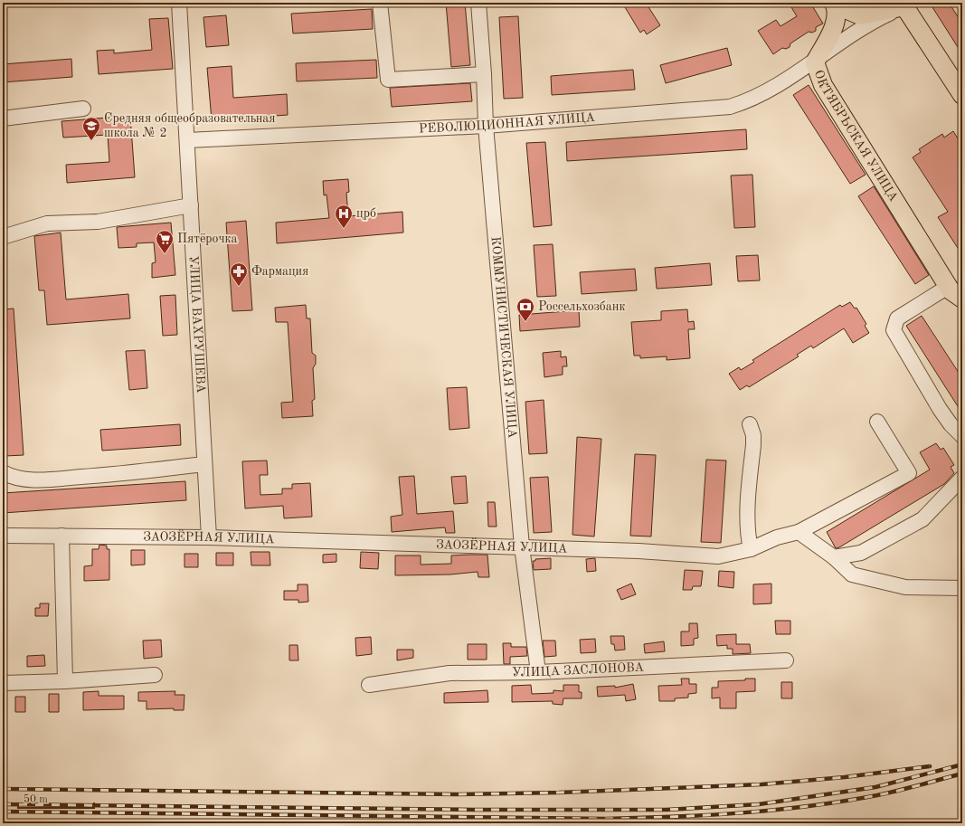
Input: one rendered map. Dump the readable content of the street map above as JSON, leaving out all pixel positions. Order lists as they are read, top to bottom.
{
  "streets": {
    "main road": ["ОКТЯБРЬСКАЯ УЛИЦА"],
    "street": [
      "РЕВОЛЮЦИОННАЯ УЛИЦА",
      "УЛИЦА ВАХРУШЕВА",
      "КОММУНИСТИЧЕСКАЯ УЛИЦА",
      "ЗАОЗЁРНАЯ УЛИЦА",
      "УЛИЦА ЗАСЛОНОВА"
    ]
  },
  "crossings": [
    ["РЕВОЛЮЦИОННАЯ УЛИЦА", "ОКТЯБРЬСКАЯ УЛИЦА"],
    ["РЕВОЛЮЦИОННАЯ УЛИЦА", "УЛИЦА ВАХРУШЕВА"],
    ["РЕВОЛЮЦИОННАЯ УЛИЦА", "КОММУНИСТИЧЕСКАЯ УЛИЦА"],
    ["УЛИЦА ВАХРУШЕВА", "ЗАОЗЁРНАЯ УЛИЦА"],
    ["КОММУНИСТИЧЕСКАЯ УЛИЦА", "ЗАОЗЁРНАЯ УЛИЦА"],
    ["КОММУНИСТИЧЕСКАЯ УЛИЦА", "УЛИЦА ЗАСЛОНОВА"]
  ],
  "places": {
    "school or university": ["Средняя общеобразовательная школа № 2"],
    "hospital": ["црб"],
    "supermarket": ["Пятёрочка"],
    "pharmacy": ["Фармация"],
    "bank": ["Россельхозбанк"]
  },
  "scale_bar": "50 m"
}
